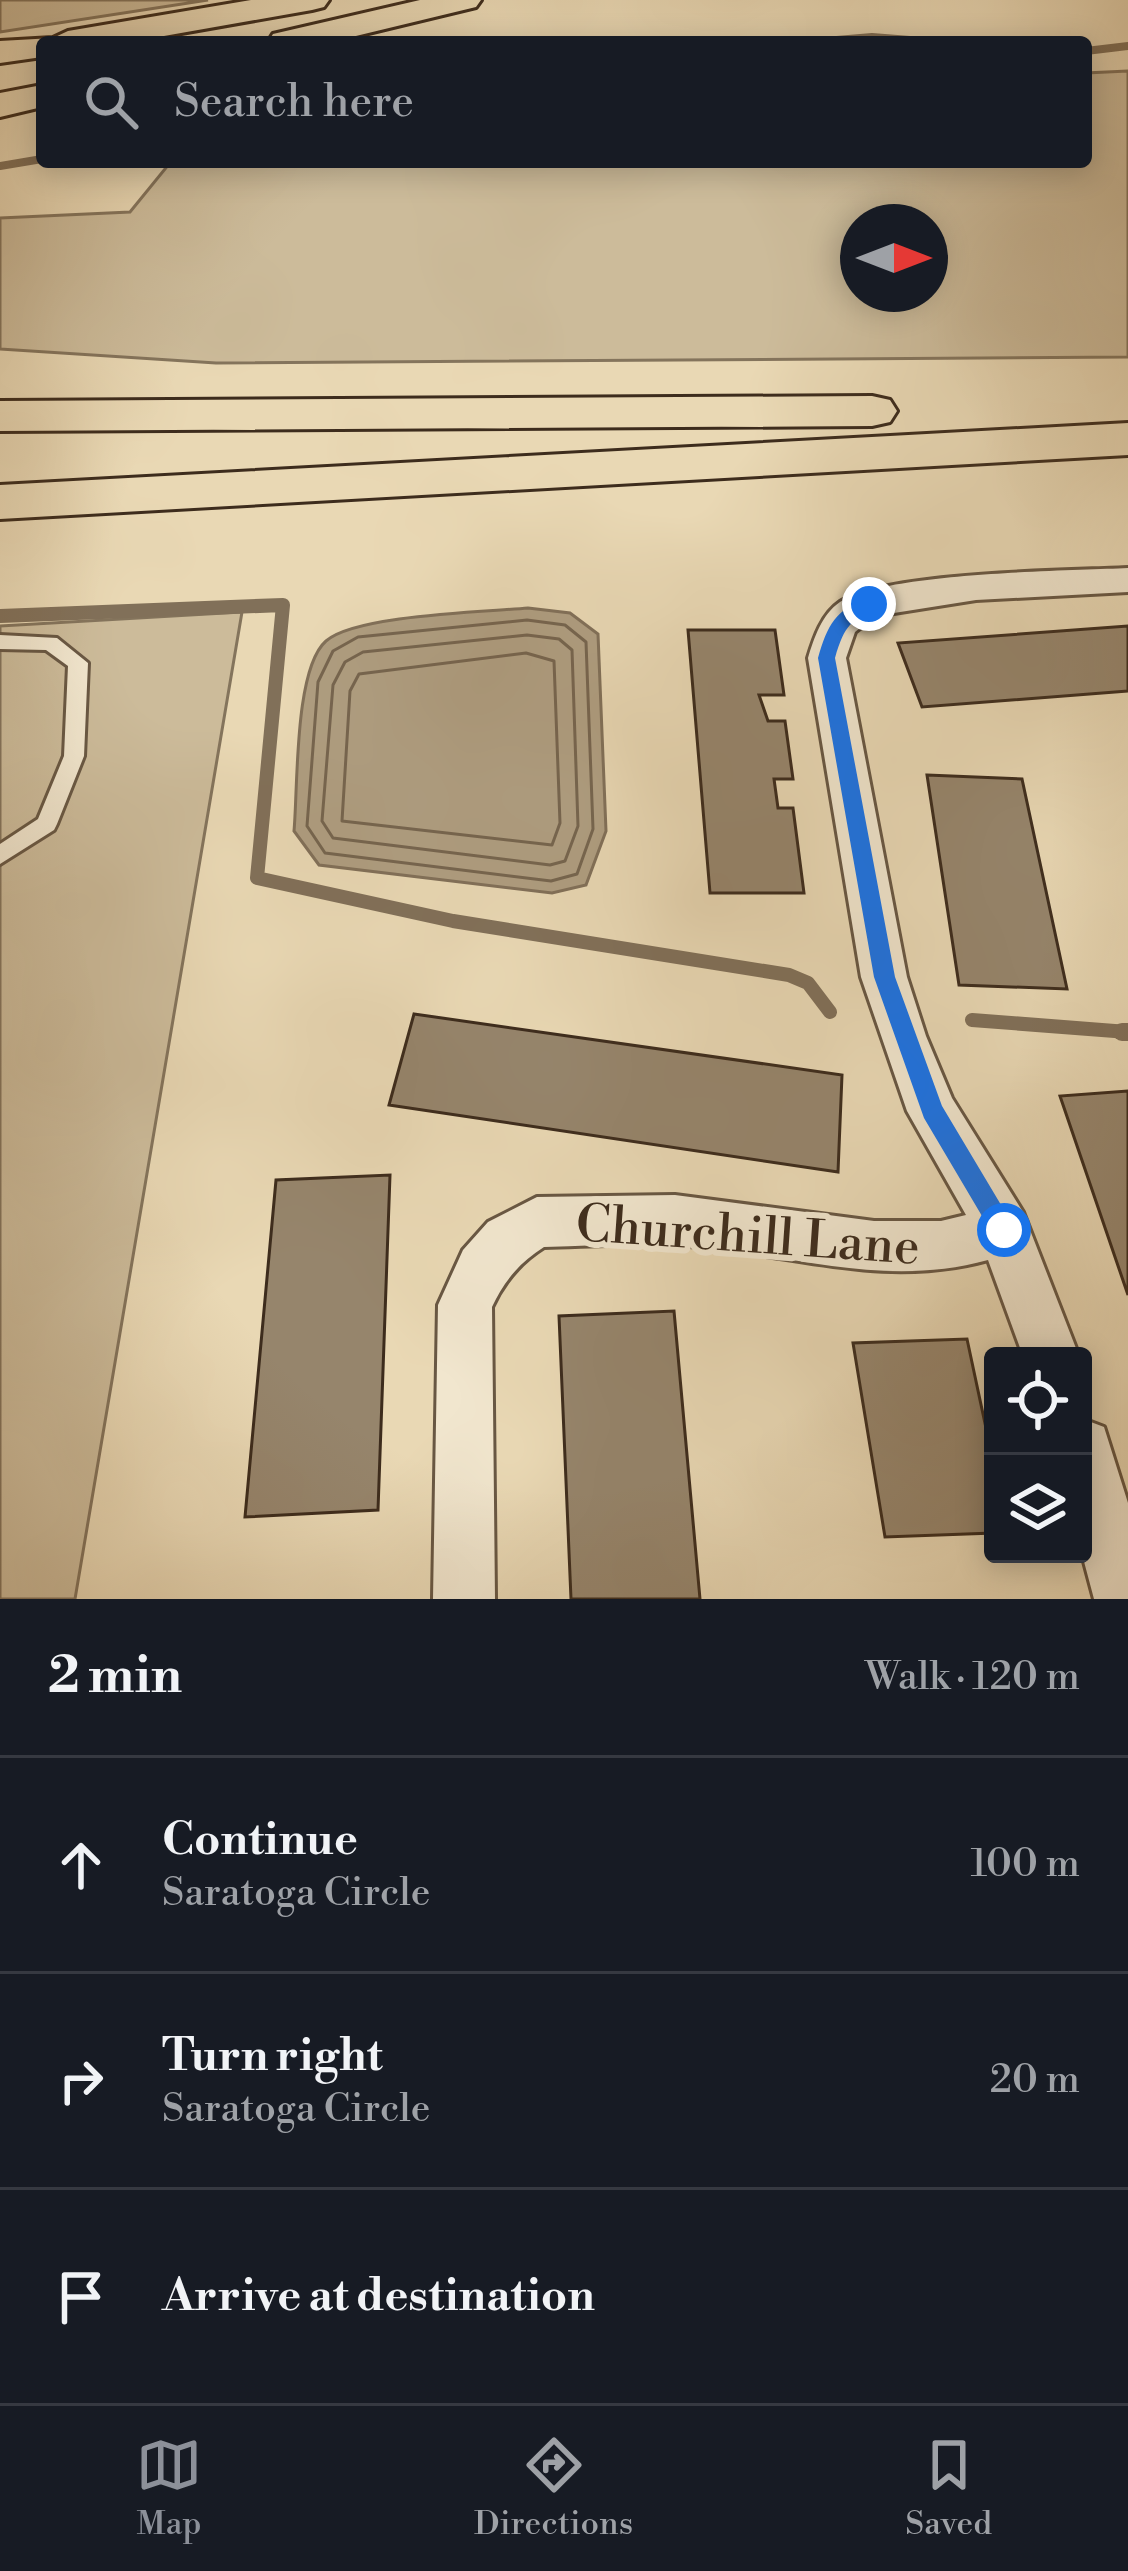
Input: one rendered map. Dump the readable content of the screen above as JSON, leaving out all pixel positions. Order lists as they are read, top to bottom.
{
  "streets": {
    "street": ["Churchill Lane"]
  },
  "north": "right",
  "page": {
    "search": "Search here",
    "heading": ["2 min", "Walk · 120 m"],
    "list": [
      ["Continue", "Saratoga Circle", "100 m"],
      ["Turn right", "Saratoga Circle", "20 m"],
      "Arrive at destination"
    ],
    "nav": ["Map", "Directions", "Saved"]
  }
}
